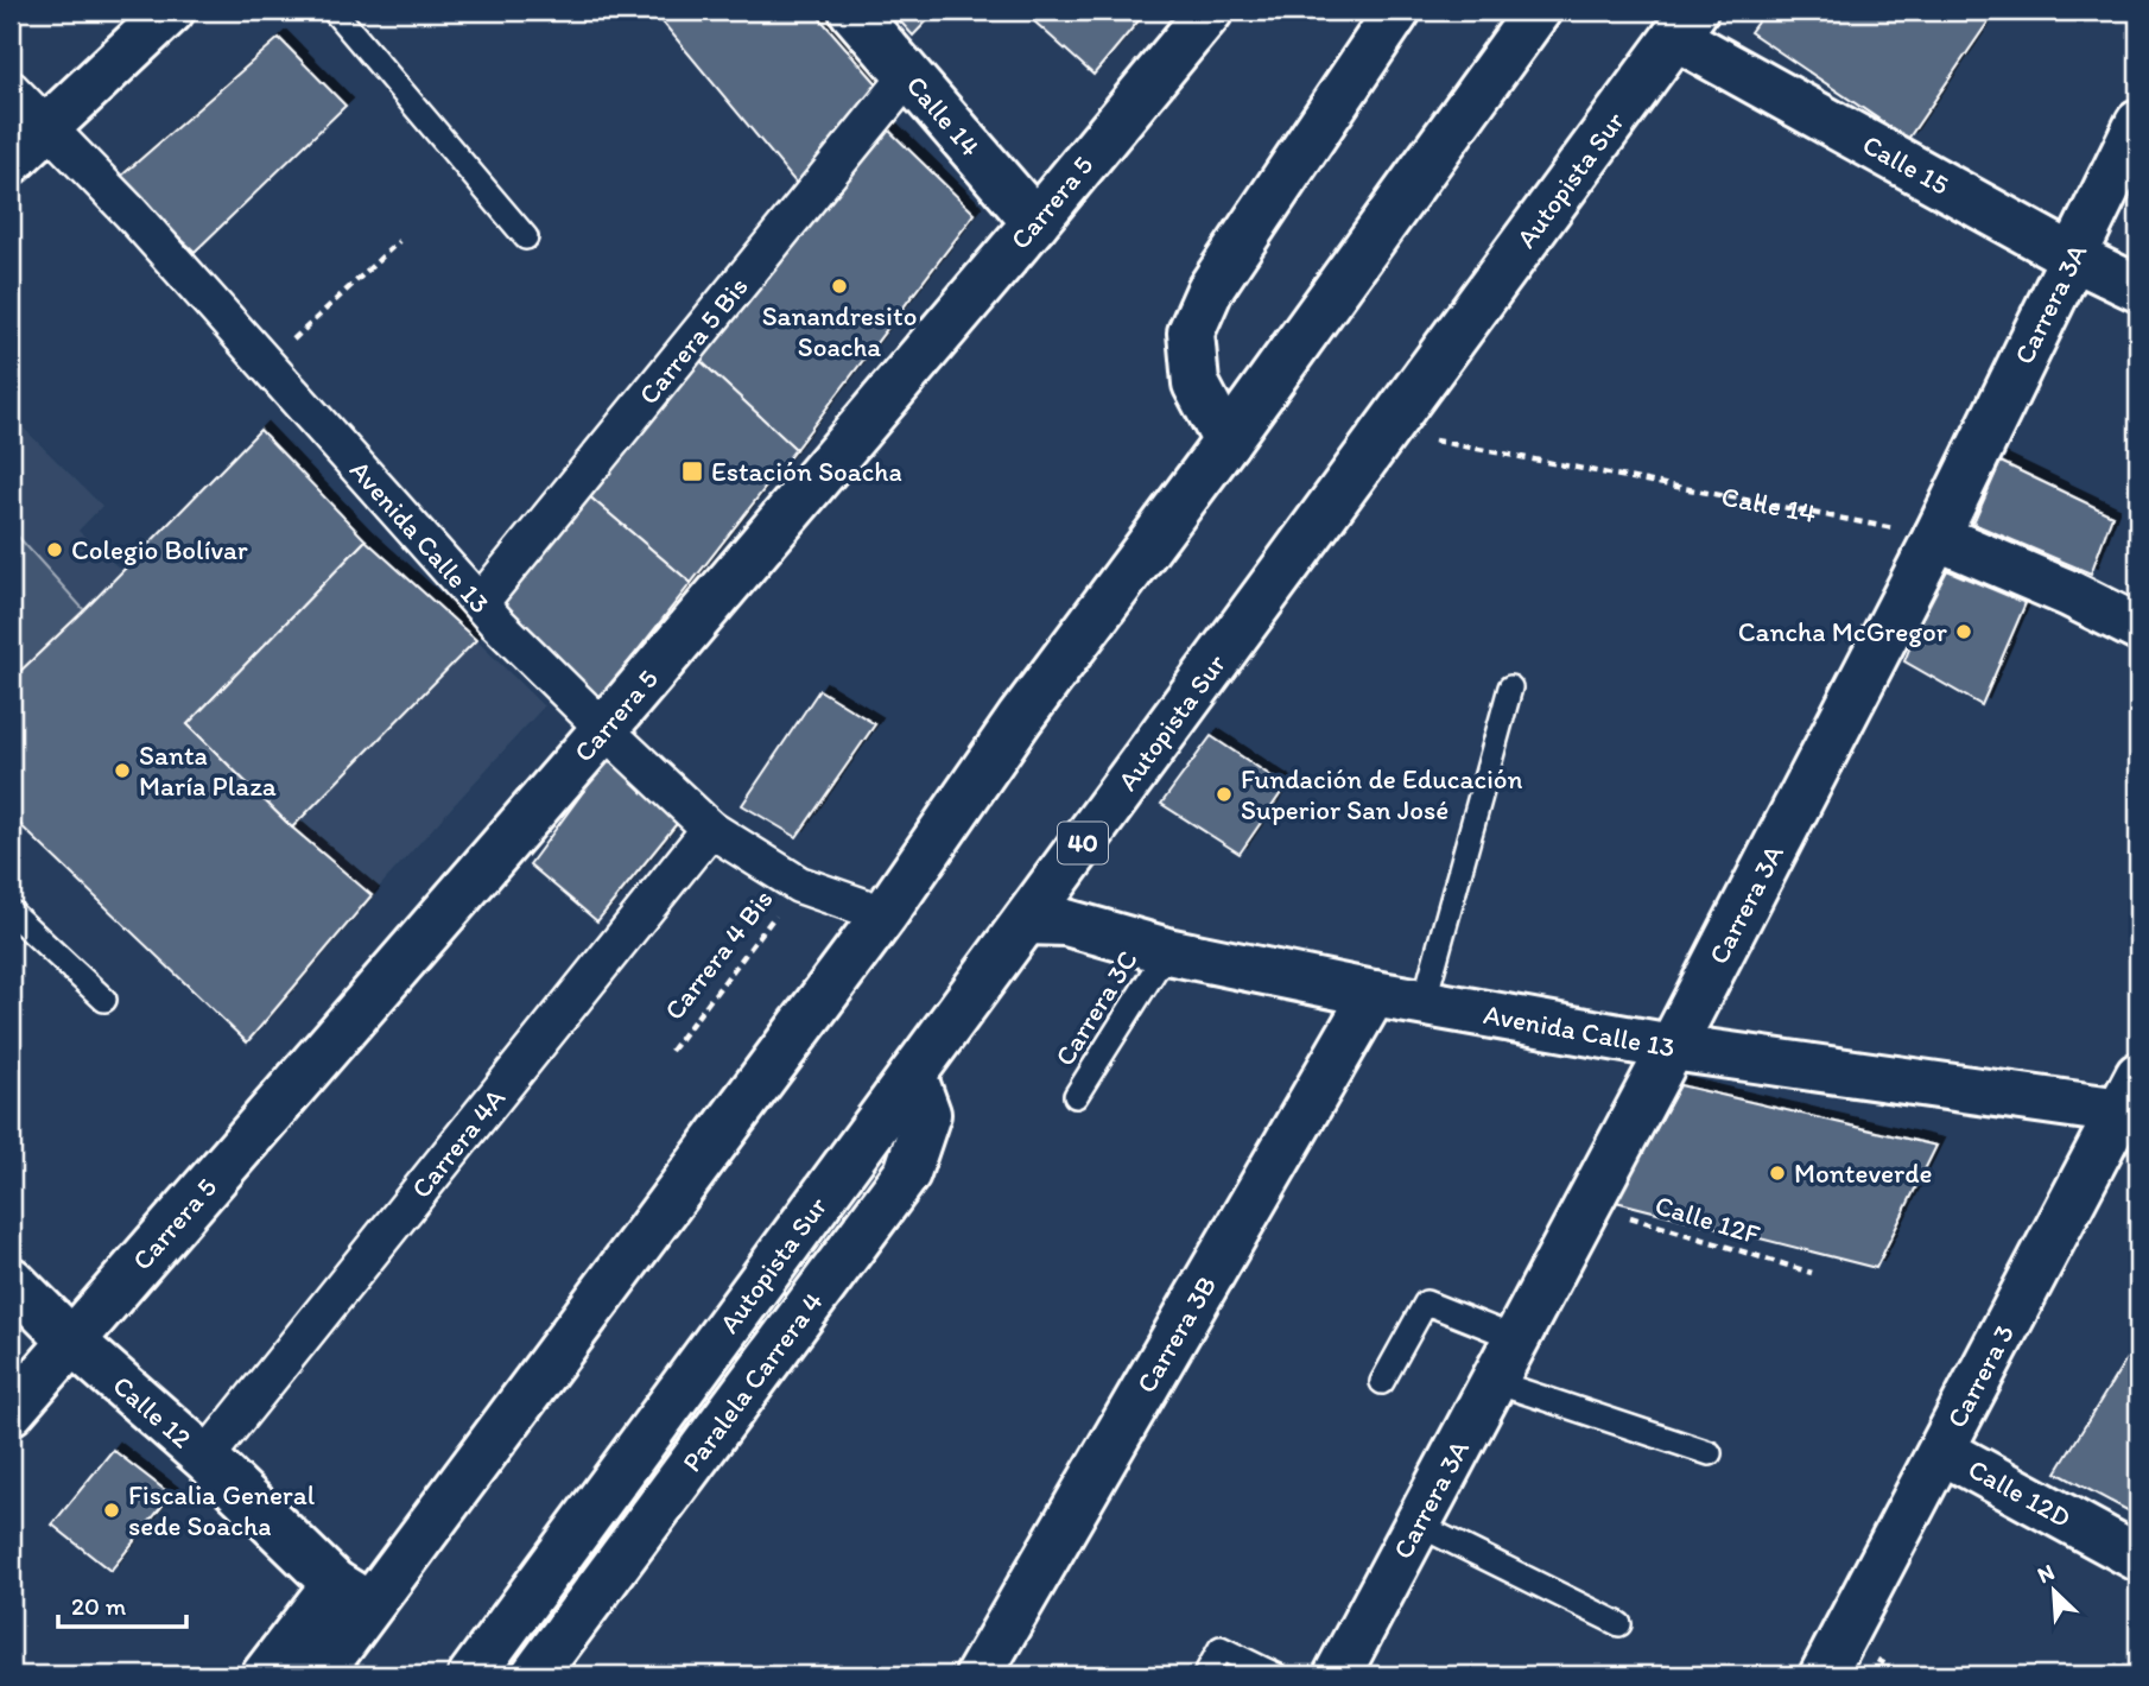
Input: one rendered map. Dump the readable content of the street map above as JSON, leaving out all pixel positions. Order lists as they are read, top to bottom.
{
  "streets": {
    "main road": [
      "Calle 14",
      "Calle 15",
      "Autopista Sur",
      "Carrera 5",
      "Carrera 3A",
      "Avenida Calle 13",
      "40",
      "Carrera 3B",
      "Carrera 3",
      "Paralela Carrera 4",
      "Calle 12",
      "Calle 12D"
    ],
    "street": ["Carrera 5 Bis", "Carrera 4A"],
    "lane": ["Carrera 3C"],
    "path": ["Carrera 4 Bis", "Calle 12F"]
  },
  "crossings": [
    ["Calle 14", "Autopista Sur"],
    ["Calle 14", "Carrera 5"],
    ["Calle 14", "Carrera 3A"],
    ["Calle 14", "Carrera 5 Bis"],
    ["Calle 15", "Autopista Sur"],
    ["Calle 15", "Carrera 3A"],
    ["Autopista Sur", "Avenida Calle 13"],
    ["Autopista Sur", "Paralela Carrera 4"],
    ["Carrera 5", "Avenida Calle 13"],
    ["Carrera 5", "Calle 12"],
    ["Carrera 3A", "Avenida Calle 13"],
    ["Carrera 3A", "Calle 12F"],
    ["Carrera 5 Bis", "Avenida Calle 13"],
    ["Avenida Calle 13", "Carrera 4 Bis"],
    ["Avenida Calle 13", "Carrera 3C"],
    ["Avenida Calle 13", "Carrera 4A"],
    ["Avenida Calle 13", "Carrera 3B"],
    ["Avenida Calle 13", "Carrera 3"],
    ["Carrera 4A", "Calle 12"],
    ["Carrera 3", "Calle 12D"]
  ],
  "places": {
    "other": [
      "Sanandresito Soacha",
      "Colegio Bolívar",
      "Cancha McGregor",
      "Santa María Plaza",
      "Fundación de Educación Superior San José",
      "Monteverde",
      "Fiscalia General sede Soacha"
    ],
    "transit": ["Estación Soacha"]
  },
  "scale_bar": "20 m",
  "north": "top left"
}
